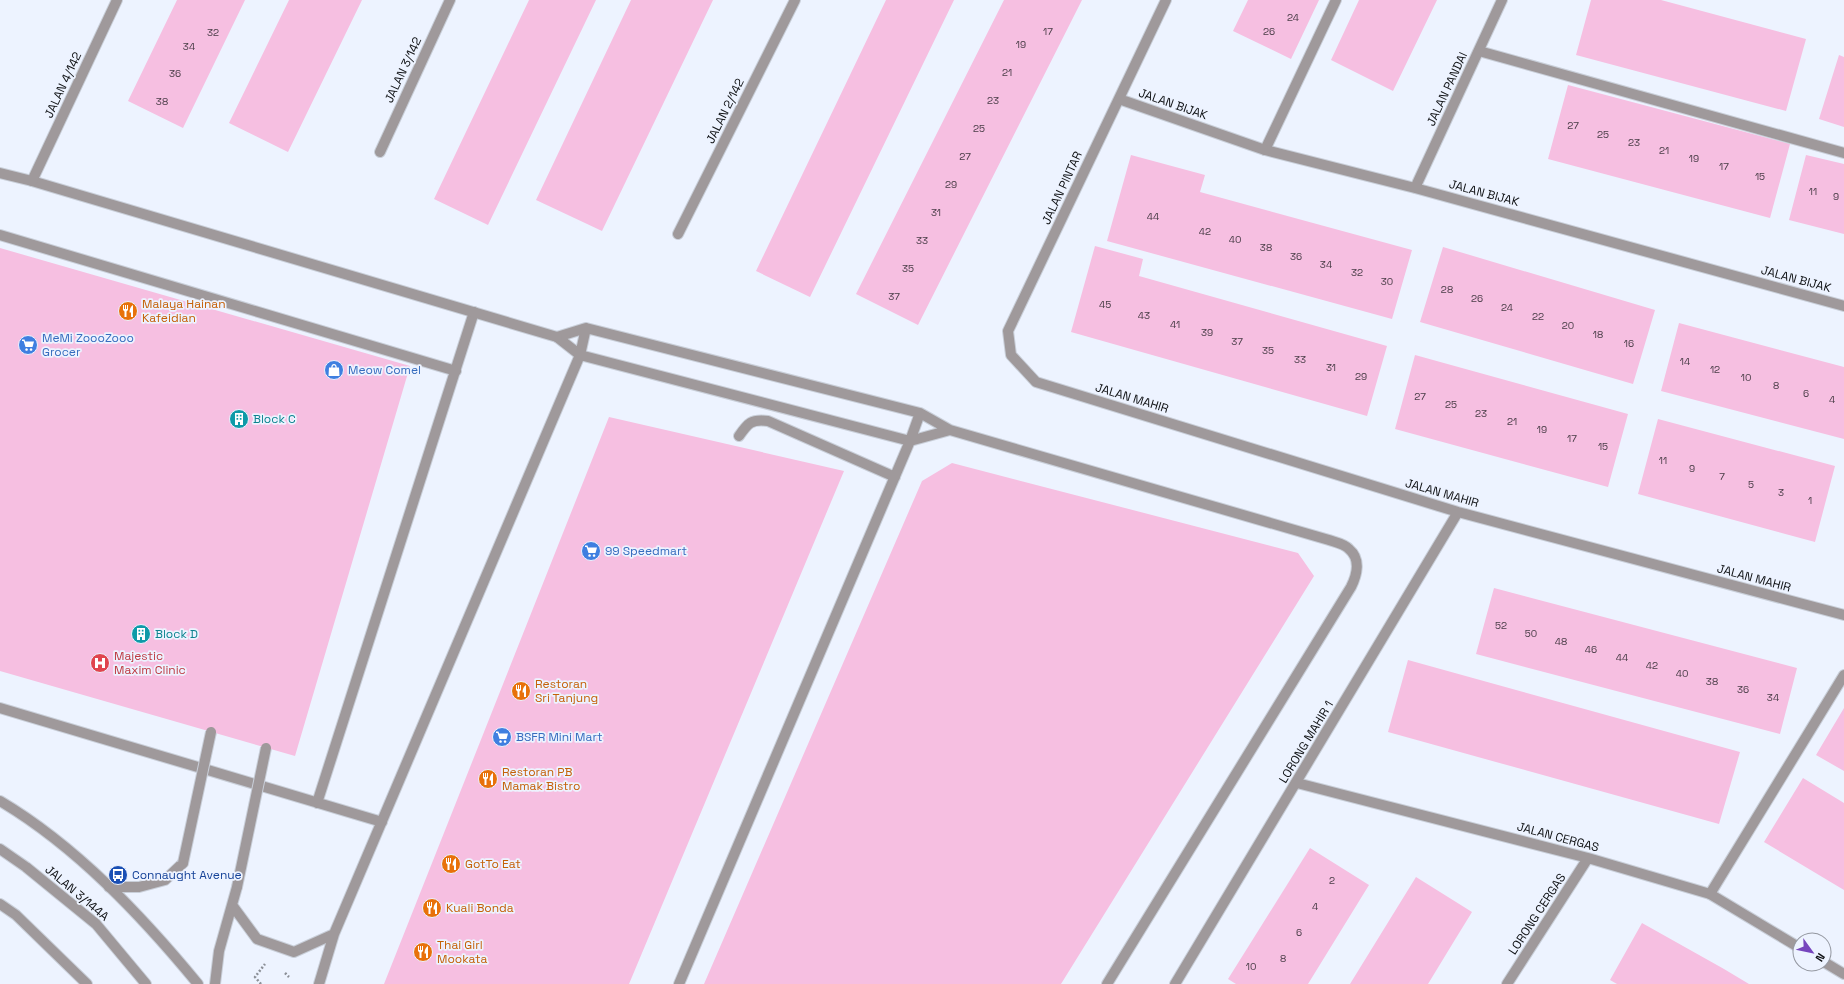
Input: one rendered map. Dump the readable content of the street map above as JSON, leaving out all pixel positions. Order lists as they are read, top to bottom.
{
  "streets": {
    "street": [
      "JALAN 3/142",
      "JALAN 4/142",
      "JALAN PANDAI",
      "JALAN BIJAK",
      "JALAN 2/142",
      "JALAN PINTAR",
      "JALAN MAHIR",
      "LORONG MAHIR 1",
      "JALAN CERGAS",
      "JALAN 3/144A",
      "LORONG CERGAS"
    ]
  },
  "crossings": [
    ["JALAN PANDAI", "JALAN BIJAK"],
    ["JALAN BIJAK", "JALAN PINTAR"],
    ["JALAN PINTAR", "JALAN MAHIR"],
    ["JALAN MAHIR", "LORONG MAHIR 1"],
    ["LORONG MAHIR 1", "JALAN CERGAS"],
    ["JALAN CERGAS", "LORONG CERGAS"]
  ],
  "places": {
    "restaurant": [
      "Malaya Hainan Kafeidian",
      "Restoran Sri Tanjung",
      "Restoran PB Mamak Bistro",
      "GotTo Eat",
      "Kuali Bonda",
      "Thai Girl Mookata"
    ],
    "supermarket": ["MeMi ZoooZooo Grocer", "99 Speedmart", "BSFR Mini Mart"],
    "shop": ["Meow Comel"],
    "building": ["Block C", "Block D"],
    "hospital": ["Majestic Maxim Clinic"],
    "bus stop": ["Connaught Avenue"]
  },
  "house_numbers": [
    "24",
    "17",
    "26",
    "32",
    "19",
    "34",
    "21",
    "36",
    "23",
    "38",
    "27",
    "25",
    "25",
    "23",
    "21",
    "27",
    "19",
    "17",
    "15",
    "29",
    "11",
    "9",
    "31",
    "44",
    "42",
    "40",
    "33",
    "38",
    "36",
    "34",
    "35",
    "32",
    "30",
    "28",
    "37",
    "26",
    "45",
    "24",
    "43",
    "22",
    "41",
    "20",
    "39",
    "18",
    "37",
    "16",
    "35",
    "33",
    "14",
    "31",
    "12",
    "29",
    "10",
    "8",
    "6",
    "27",
    "4",
    "25",
    "23",
    "21",
    "19",
    "17",
    "15",
    "11",
    "9",
    "7",
    "5",
    "3",
    "1",
    "52",
    "50",
    "48",
    "46",
    "44",
    "42",
    "40",
    "38",
    "36",
    "34",
    "2",
    "4",
    "6",
    "8",
    "10"
  ],
  "north": "bottom right"
}
